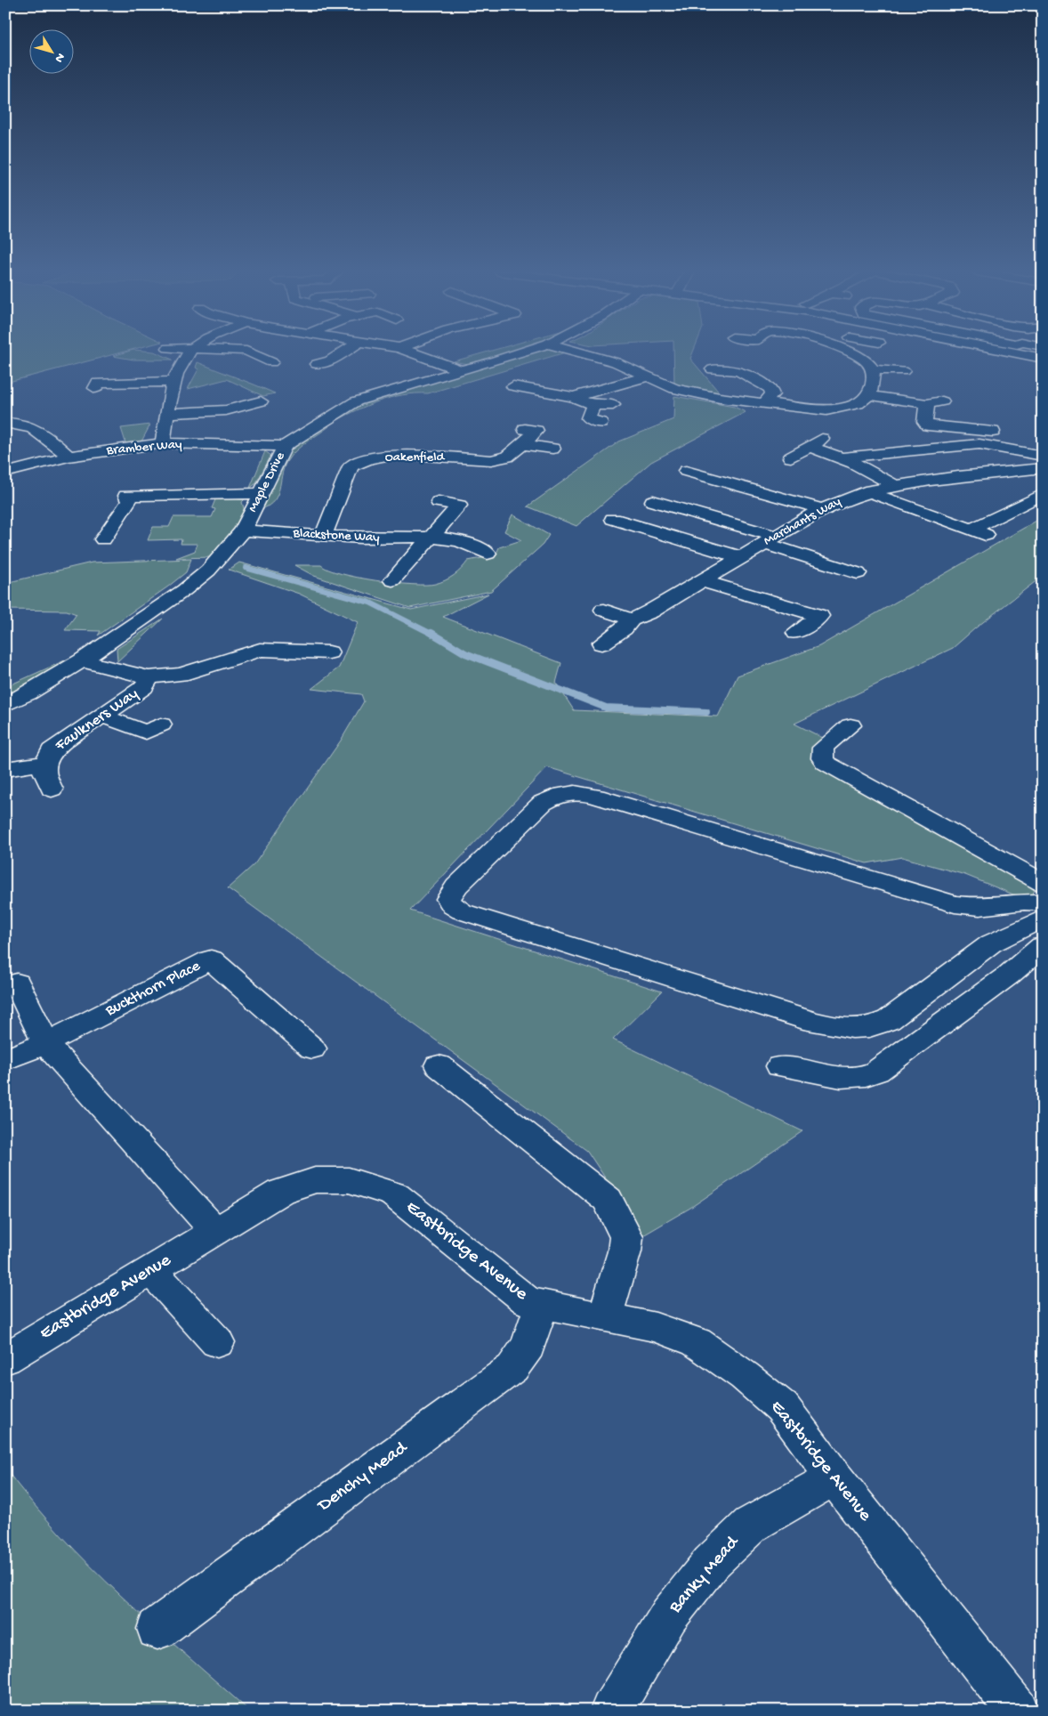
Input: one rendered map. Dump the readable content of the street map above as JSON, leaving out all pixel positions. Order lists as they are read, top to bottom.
{
  "streets": {
    "street": [
      "Bramber Way",
      "Oakenfield",
      "Maple Drive",
      "Marchants Way",
      "Blackstone Way",
      "Faulkners Way",
      "Buckthorn Place",
      "Eastbridge Avenue",
      "Denchy Mead",
      "Banky Mead"
    ]
  },
  "crossings": [
    ["Bramber Way", "Maple Drive"],
    ["Oakenfield", "Blackstone Way"],
    ["Maple Drive", "Blackstone Way"],
    ["Maple Drive", "Faulkners Way"],
    ["Eastbridge Avenue", "Denchy Mead"],
    ["Eastbridge Avenue", "Banky Mead"]
  ],
  "north": "bottom right"
}
